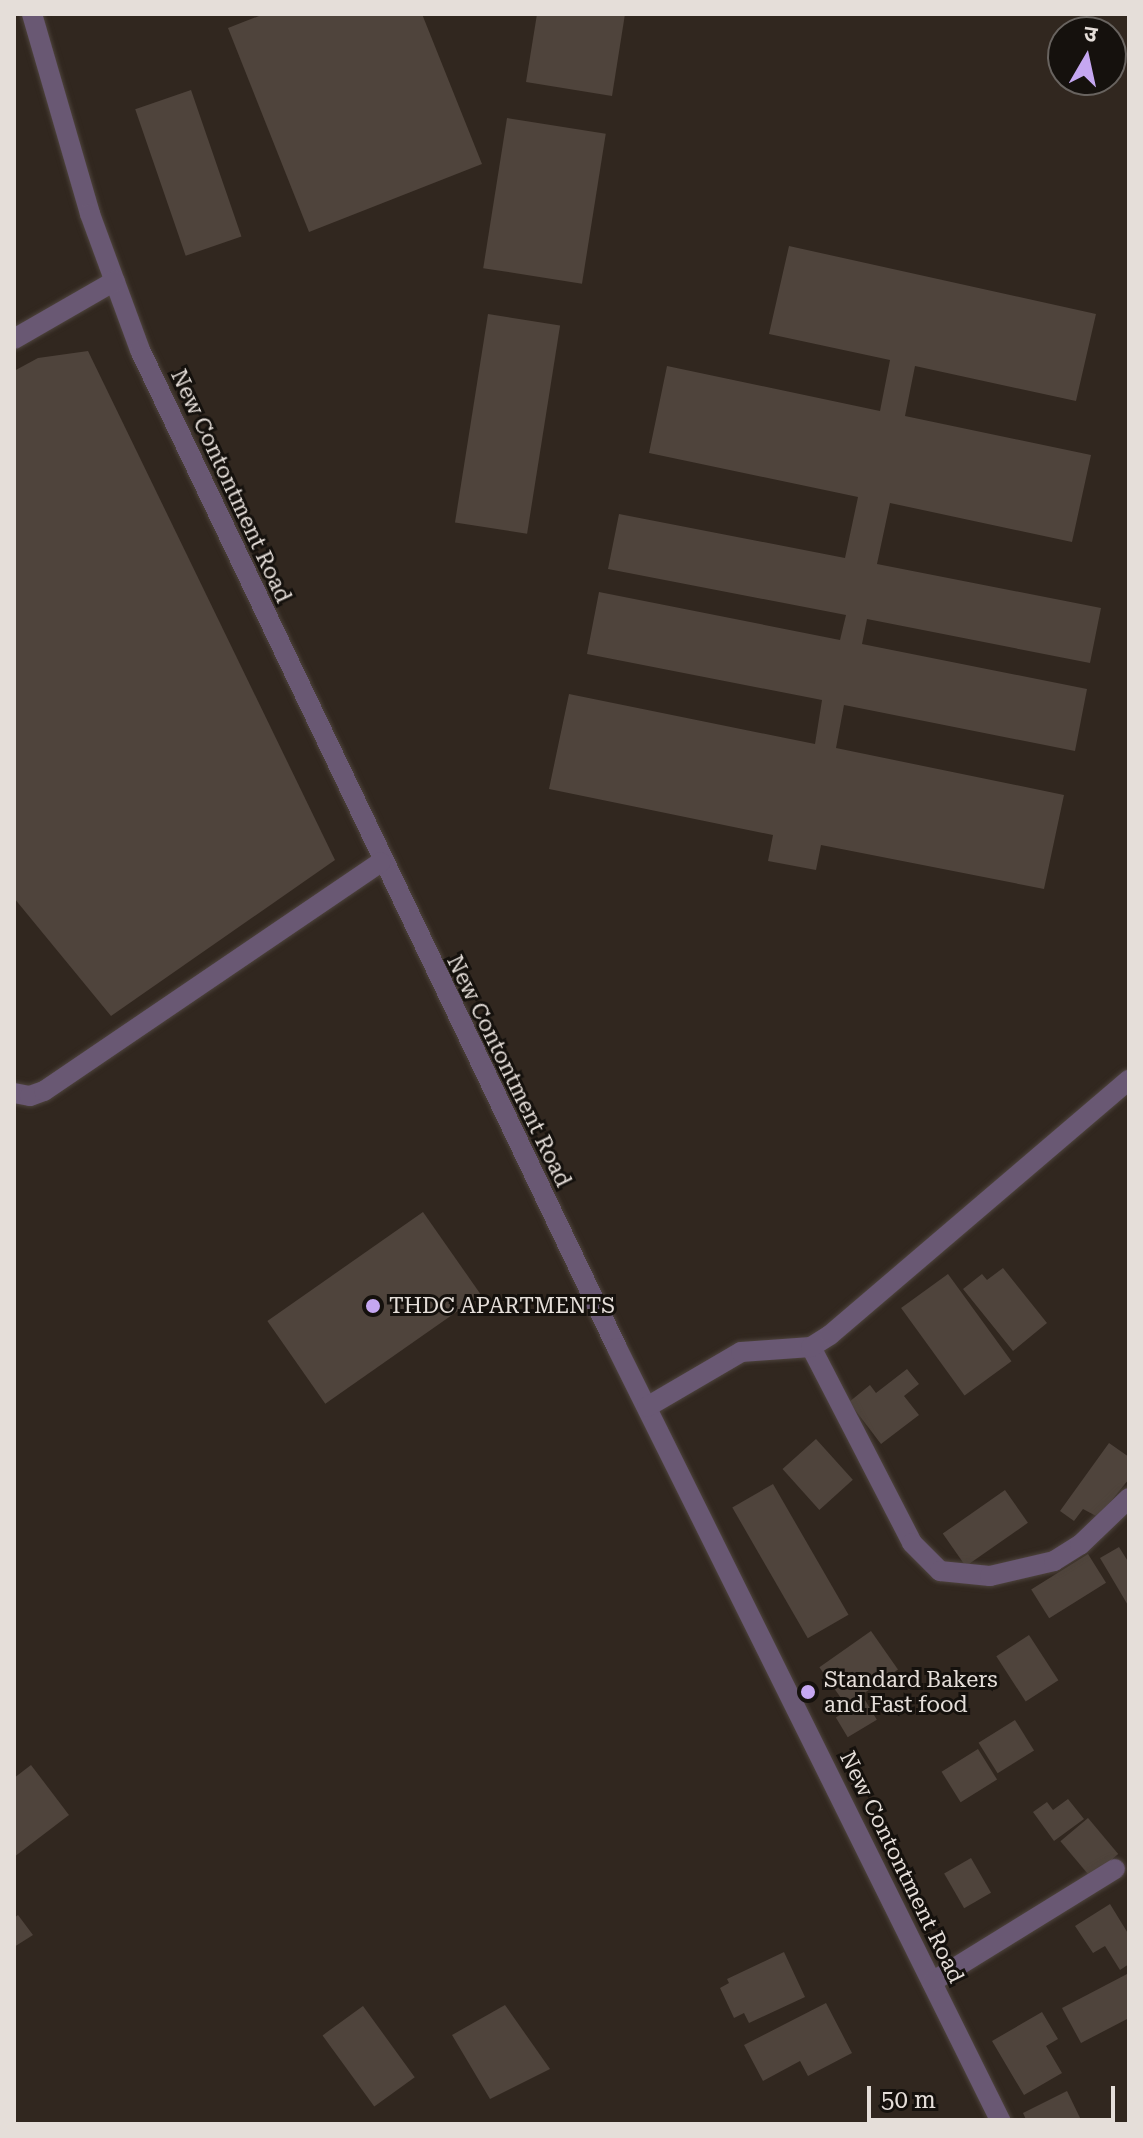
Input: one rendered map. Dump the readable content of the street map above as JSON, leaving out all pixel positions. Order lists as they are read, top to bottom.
{
  "streets": {
    "street": ["New Contontment Road"]
  },
  "places": ["THDC APARTMENTS", "Standard Bakers and Fast food"],
  "scale_bar": "50 m",
  "north": "top"
}
